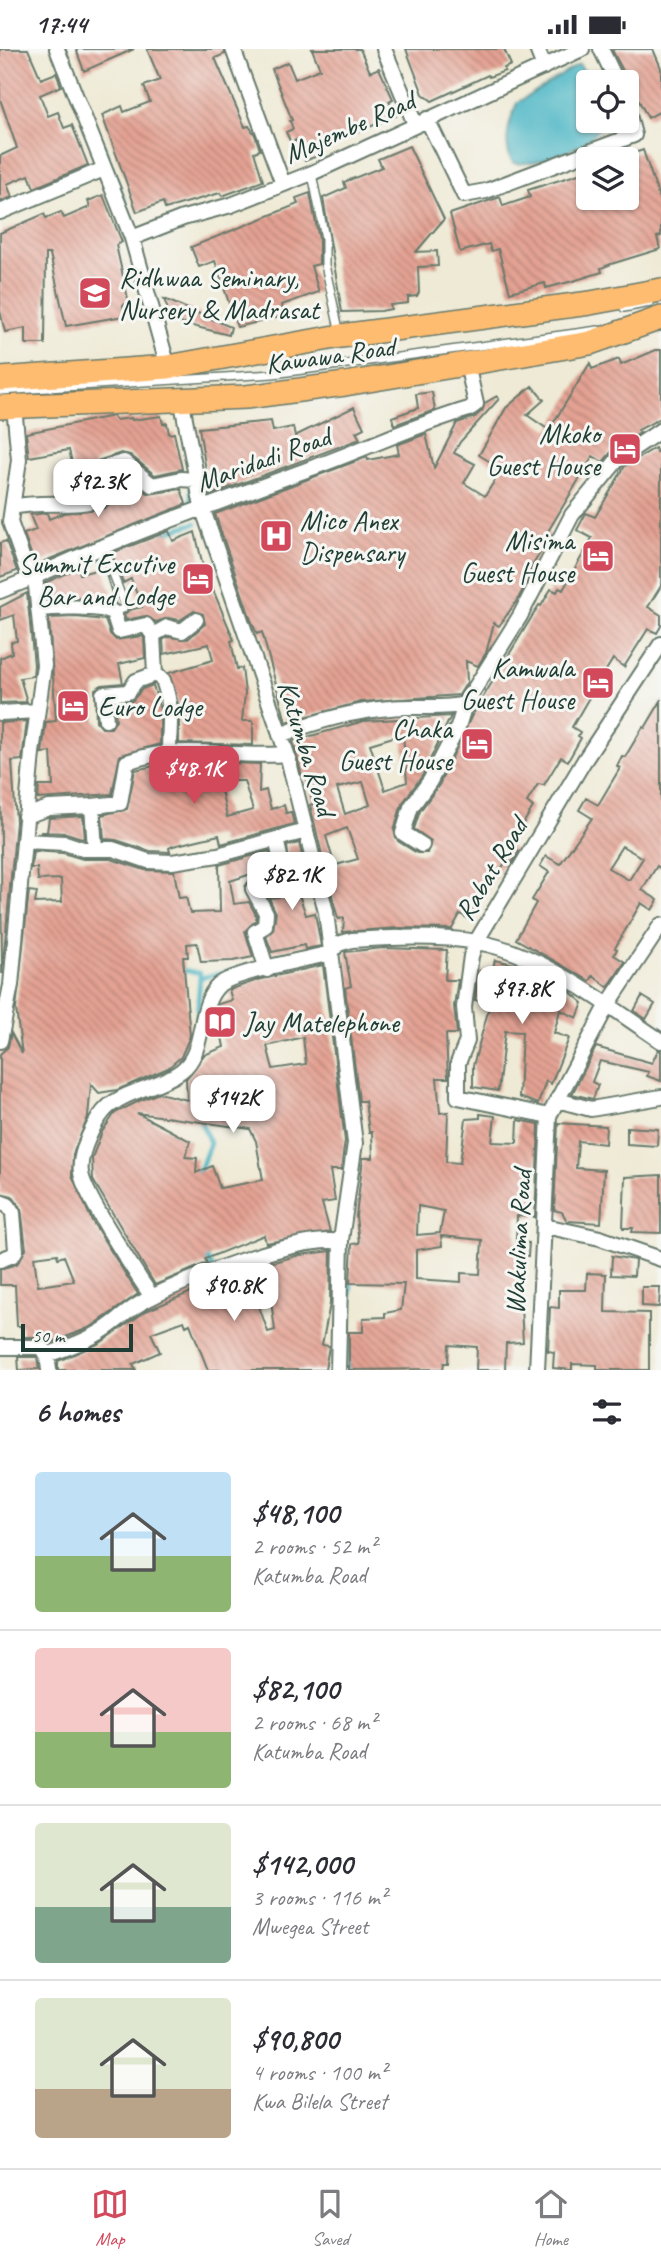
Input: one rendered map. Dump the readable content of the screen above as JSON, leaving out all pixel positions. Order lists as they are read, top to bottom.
{
  "streets": {
    "main road": ["Kawawa Road"],
    "street": [
      "Majembe Road",
      "Maridadi Road",
      "Katumba Road",
      "Rabat Road",
      "Wakulima Road"
    ]
  },
  "crossings": [
    ["Kawawa Road", "Maridadi Road"],
    ["Kawawa Road", "Katumba Road"],
    ["Maridadi Road", "Katumba Road"],
    ["Rabat Road", "Wakulima Road"]
  ],
  "places": {
    "school or university": ["Ridhwaa Seminary, Nursery & Madrasat"],
    "hotel": [
      "Mkoko Guest House",
      "Misima Guest House",
      "Summit Excutive Bar and Lodge",
      "Kamwala Guest House",
      "Euro Lodge",
      "Chaka Guest House"
    ],
    "hospital": ["Mico Anex Dispensary"],
    "library": ["Jay Matelephone"]
  },
  "scale_bar": "50 m",
  "page": {
    "status": "17:44",
    "price": [
      "$92.3K",
      "$48.1K",
      "$82.1K",
      "$97.8K",
      "$142K",
      "$90.8K"
    ],
    "scale": "50 m",
    "heading": "6 homes",
    "list": [
      {
        "name": "$48,100",
        "note": "2 rooms · 52 m² · Katumba Road"
      },
      {
        "name": "$82,100",
        "note": "2 rooms · 68 m² · Katumba Road"
      },
      {
        "name": "$142,000",
        "note": "3 rooms · 116 m² · Mwegea Street"
      },
      {
        "name": "$90,800",
        "note": "4 rooms · 100 m² · Kwa Bilela Street"
      }
    ],
    "tabs": ["Map", "Saved", "Home"]
  }
}
